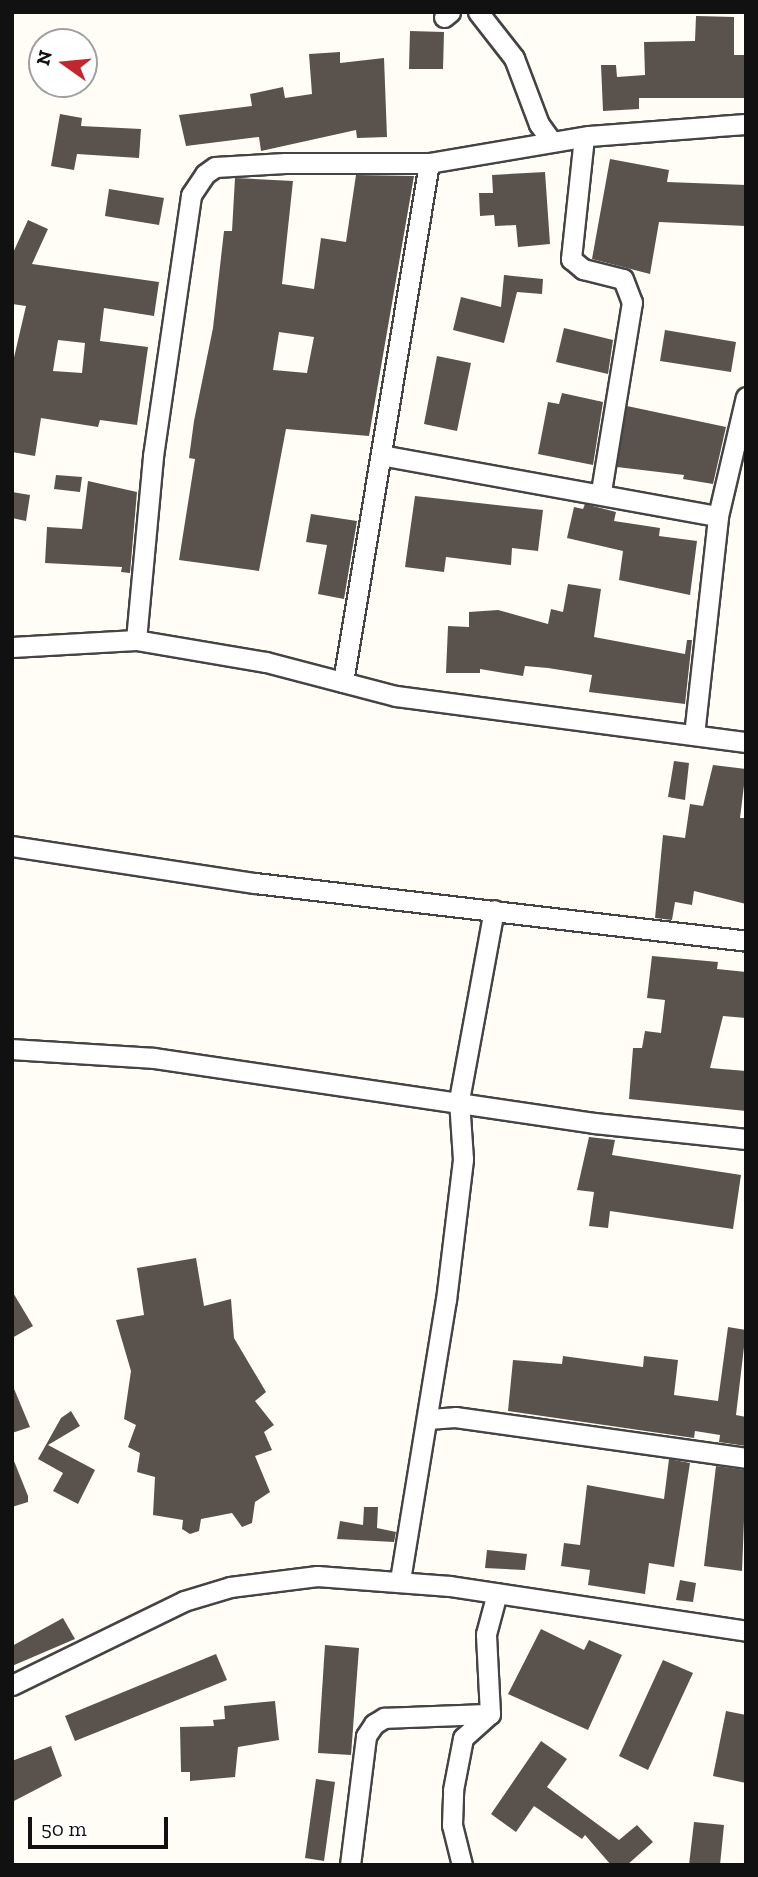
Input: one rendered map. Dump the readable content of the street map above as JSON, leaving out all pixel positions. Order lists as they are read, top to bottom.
{
  "scale_bar": "50 m",
  "north": "left"
}
